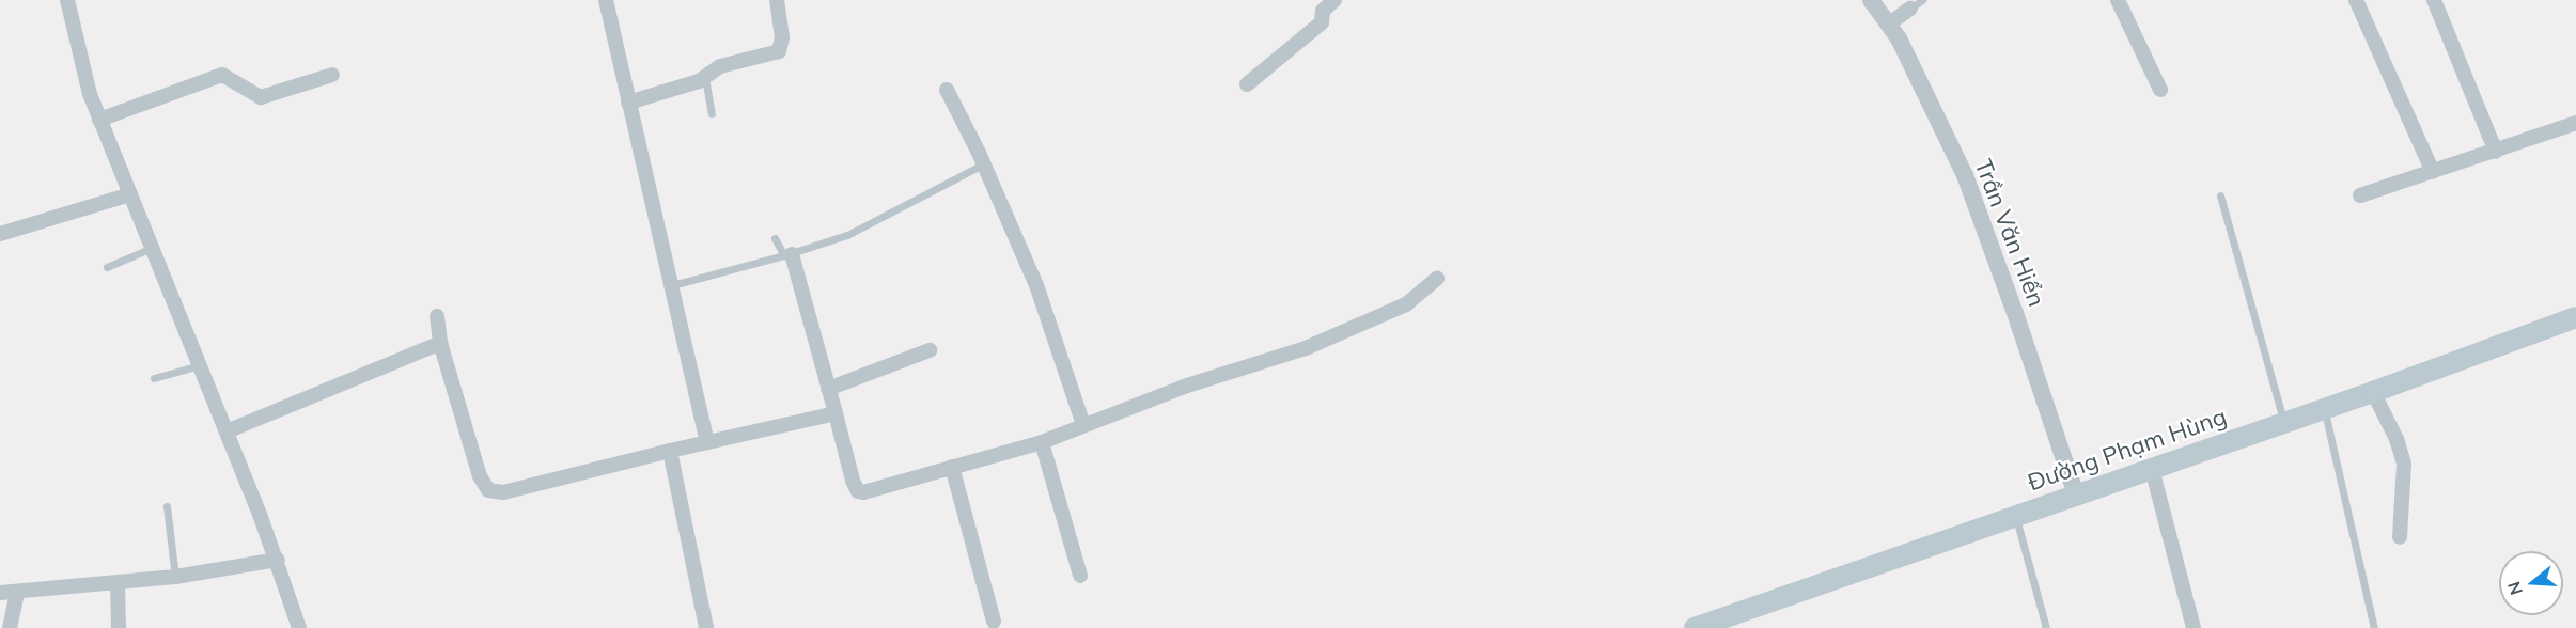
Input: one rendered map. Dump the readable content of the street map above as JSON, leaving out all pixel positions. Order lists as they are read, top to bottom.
{
  "streets": {
    "main road": ["Đường Phạm Hùng"],
    "street": ["Trần Văn Hiển"]
  },
  "crossings": [
    ["Trần Văn Hiển", "Đường Phạm Hùng"]
  ],
  "north": "left"
}
